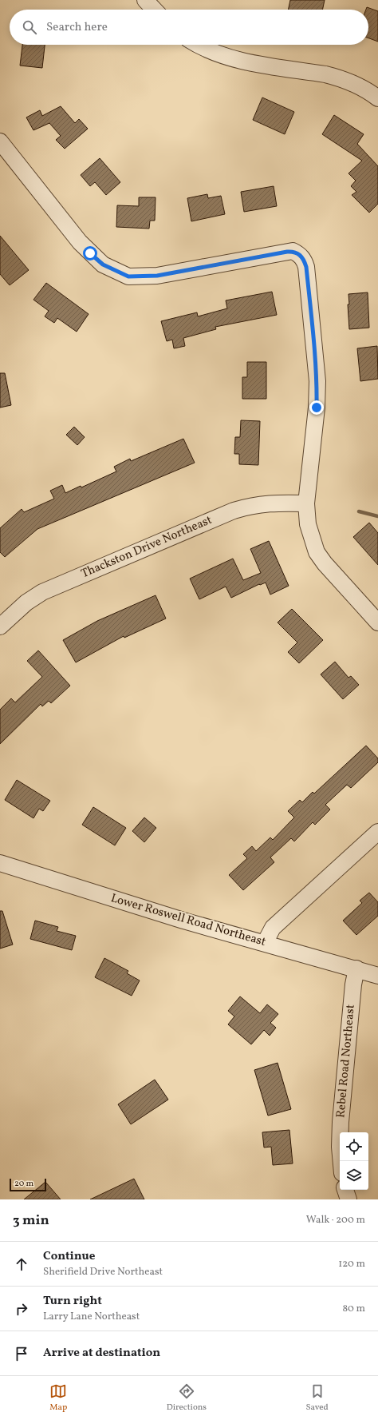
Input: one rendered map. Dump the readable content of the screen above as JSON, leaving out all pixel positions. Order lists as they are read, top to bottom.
{
  "streets": {
    "street": ["Thackston Drive Northeast", "Lower Roswell Road Northeast", "Rebel Road Northeast"]
  },
  "crossings": [
    ["Lower Roswell Road Northeast", "Rebel Road Northeast"]
  ],
  "scale_bar": "20 m",
  "page": {
    "search": "Search here",
    "scale": "20 m",
    "heading": ["3 min", "Walk · 200 m"],
    "list": [
      ["Continue", "Sherifield Drive Northeast", "120 m"],
      ["Turn right", "Larry Lane Northeast", "80 m"],
      "Arrive at destination"
    ],
    "nav": ["Map", "Directions", "Saved"]
  }
}
